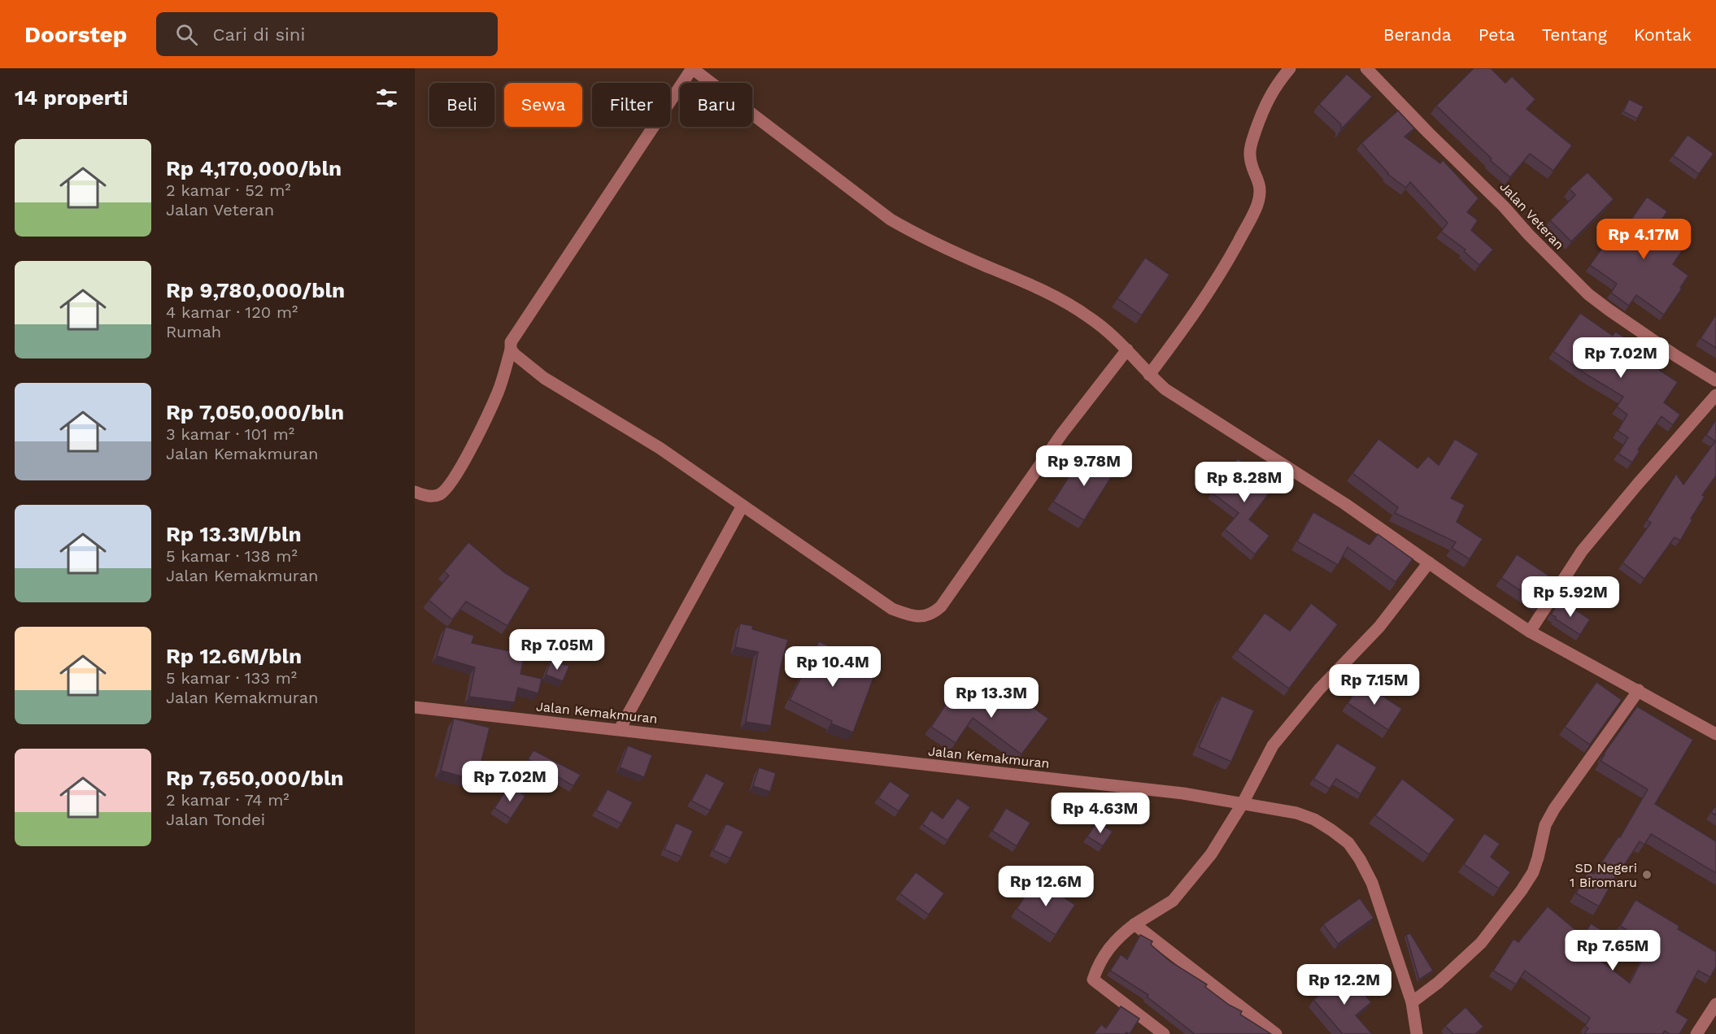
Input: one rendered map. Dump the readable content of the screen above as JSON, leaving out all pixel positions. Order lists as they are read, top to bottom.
{
  "streets": {
    "street": ["Jalan Veteran", "Jalan Kemakmuran"]
  },
  "places": ["SD Negeri 1 Biromaru"],
  "page": {
    "header": "Doorstep",
    "search": "Cari di sini",
    "nav": [
      "Beranda",
      "Peta",
      "Tentang",
      "Kontak"
    ],
    "heading": "14 properti",
    "chip": [
      "Beli",
      "Sewa",
      "Filter",
      "Baru"
    ],
    "list": [
      {
        "name": "Rp 4,170,000/bln",
        "note": "2 kamar · 52 m² · Jalan Veteran"
      },
      {
        "name": "Rp 9,780,000/bln",
        "note": "4 kamar · 120 m² · Rumah"
      },
      {
        "name": "Rp 7,050,000/bln",
        "note": "3 kamar · 101 m² · Jalan Kemakmuran"
      },
      {
        "name": "Rp 13.3M/bln",
        "note": "5 kamar · 138 m² · Jalan Kemakmuran"
      },
      {
        "name": "Rp 12.6M/bln",
        "note": "5 kamar · 133 m² · Jalan Kemakmuran"
      },
      {
        "name": "Rp 7,650,000/bln",
        "note": "2 kamar · 74 m² · Jalan Tondei"
      }
    ],
    "price": [
      "Rp 4.17M",
      "Rp 7.02M",
      "Rp 9.78M",
      "Rp 8.28M",
      "Rp 5.92M",
      "Rp 7.05M",
      "Rp 10.4M",
      "Rp 7.15M",
      "Rp 13.3M",
      "Rp 7.02M",
      "Rp 4.63M",
      "Rp 12.6M",
      "Rp 7.65M",
      "Rp 12.2M"
    ]
  }
}
